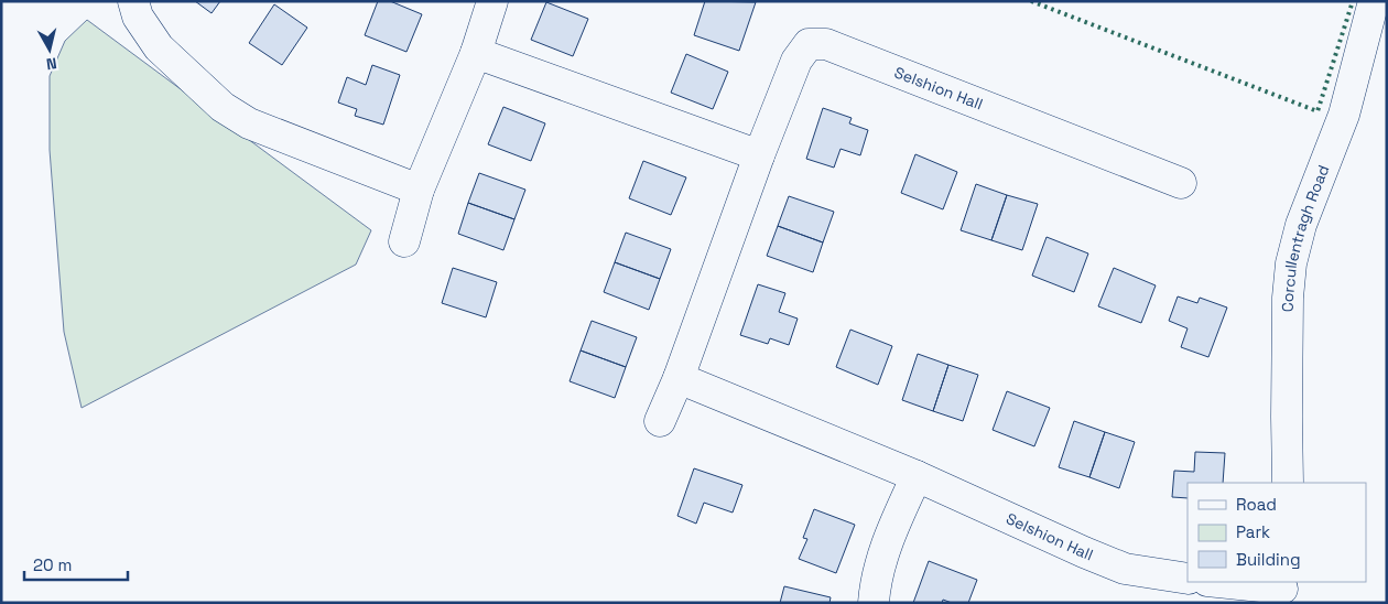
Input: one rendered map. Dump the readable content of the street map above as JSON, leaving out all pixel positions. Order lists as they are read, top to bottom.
{
  "streets": {
    "street": ["Selshion Hall", "Corcullentragh Road"]
  },
  "legend": ["Road", "Park", "Building"],
  "scale_bar": "20 m",
  "north": "bottom"
}
